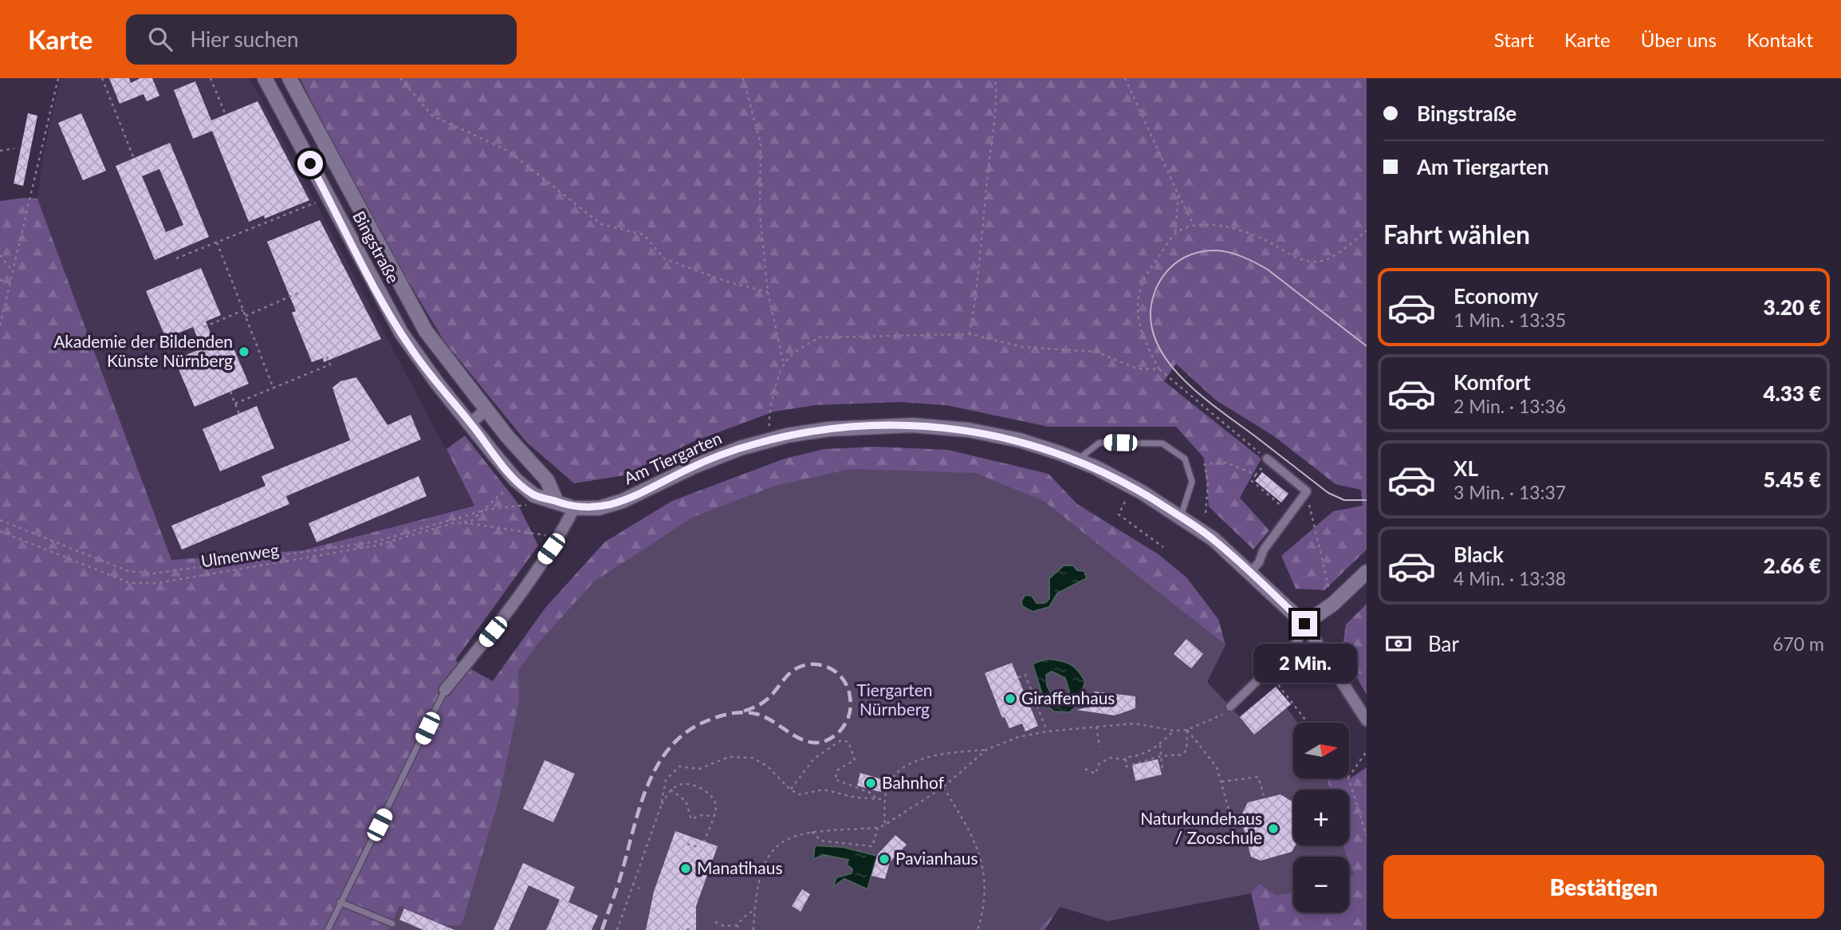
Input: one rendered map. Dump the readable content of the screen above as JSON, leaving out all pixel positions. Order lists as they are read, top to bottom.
{
  "streets": {
    "street": ["Bingstraße", "Am Tiergarten"],
    "path": ["Ulmenweg"]
  },
  "crossings": [
    ["Bingstraße", "Am Tiergarten"],
    ["Bingstraße", "Ulmenweg"]
  ],
  "parks": ["Tiergarten Nürnberg"],
  "places": [
    "Akademie der Bildenden Künste Nürnberg",
    "Giraffenhaus",
    "Bahnhof",
    "Naturkundehaus / Zooschule",
    "Pavianhaus",
    "Manatihaus"
  ],
  "north": "right",
  "page": {
    "header": "Karte",
    "search": "Hier suchen",
    "nav": [
      "Start",
      "Karte",
      "Über uns",
      "Kontakt"
    ],
    "banner": ["Bingstraße", "Am Tiergarten"],
    "heading": "Fahrt wählen",
    "list": [
      {
        "name": "Economy",
        "note": "1 Min. · 13:35",
        "value": "3.20 €"
      },
      {
        "name": "Komfort",
        "note": "2 Min. · 13:36",
        "value": "4.33 €"
      },
      {
        "name": "XL",
        "note": "3 Min. · 13:37",
        "value": "5.45 €"
      },
      {
        "name": "Black",
        "note": "4 Min. · 13:38",
        "value": "2.66 €"
      }
    ],
    "pay": ["Bar", "670 m"],
    "bubble": "2 Min.",
    "map_buttons": ["+", "−"],
    "buttons": "Bestätigen"
  }
}
